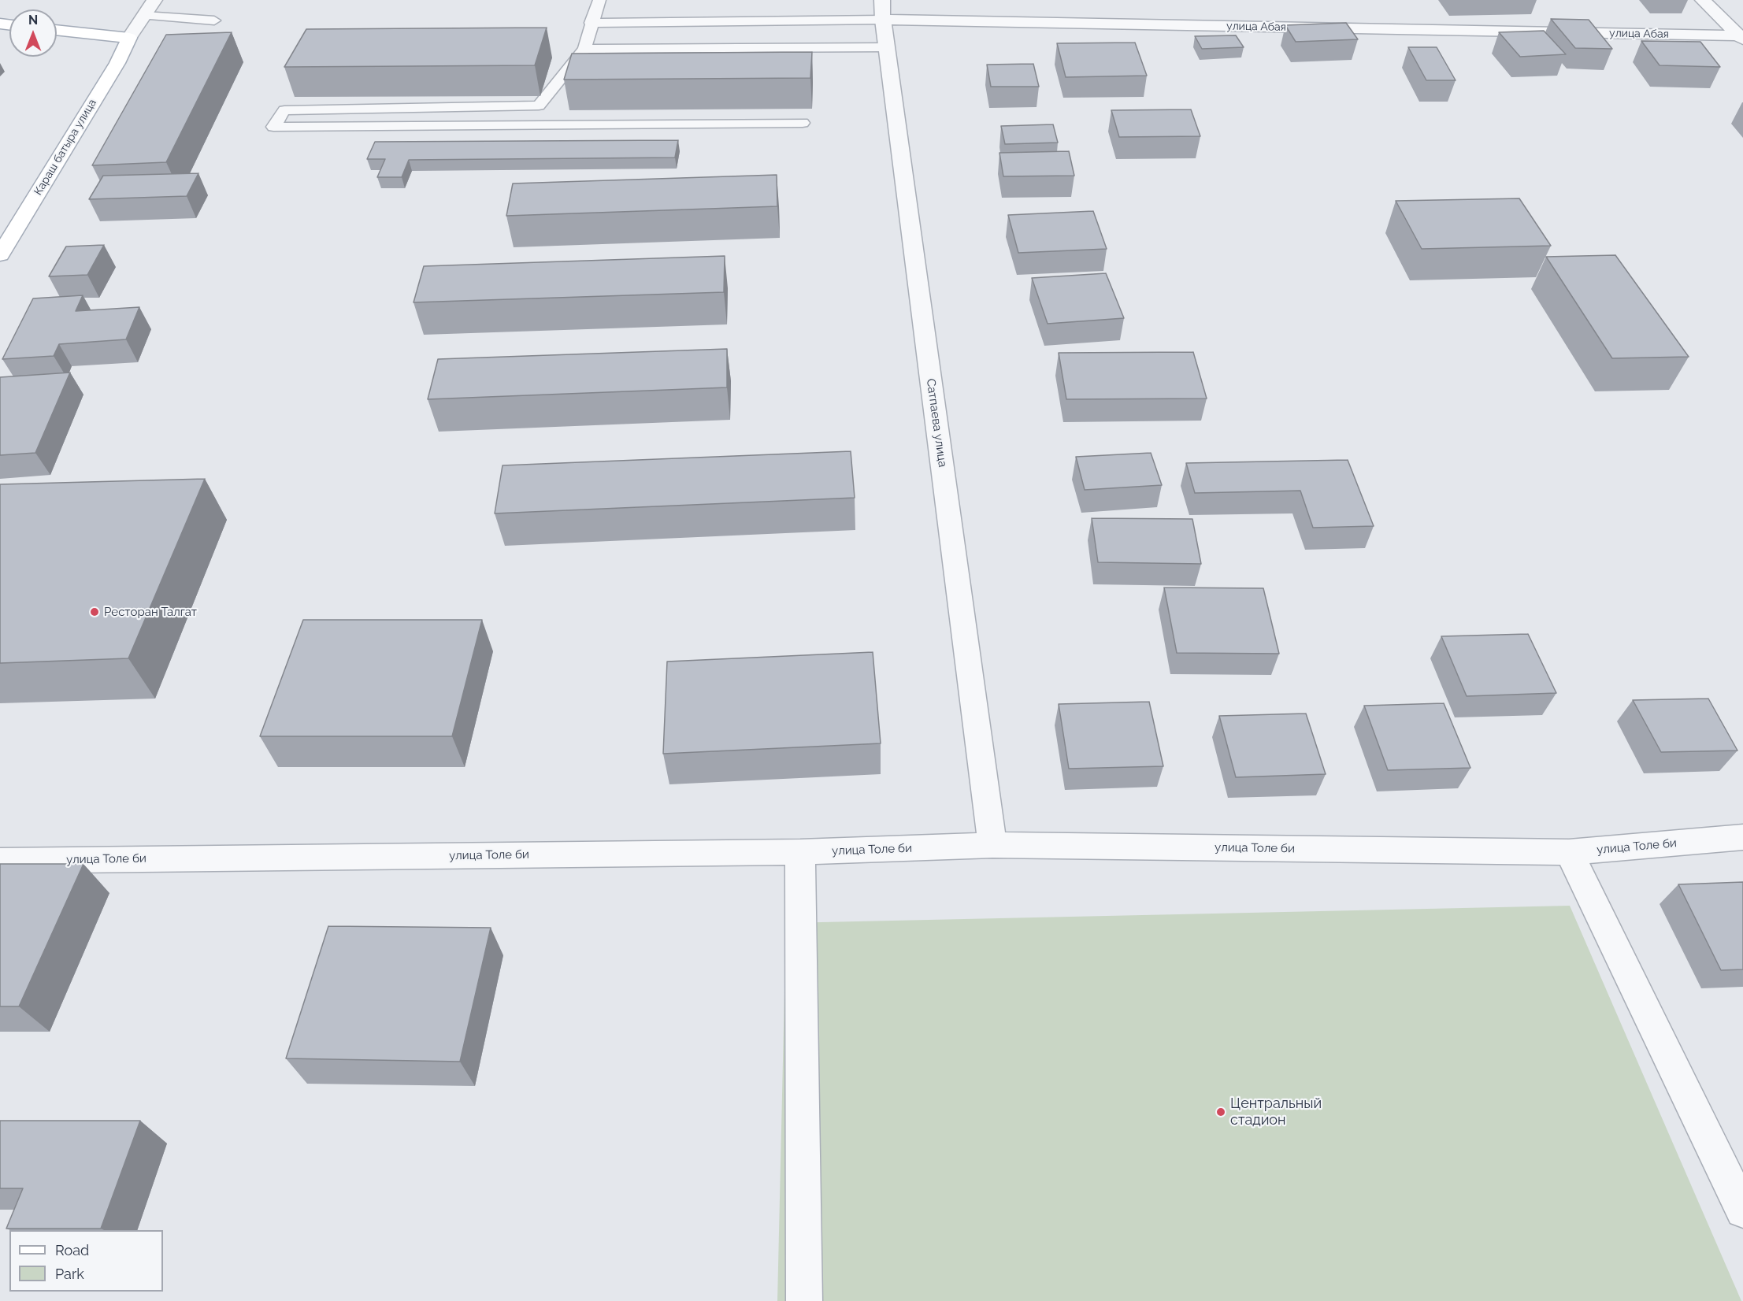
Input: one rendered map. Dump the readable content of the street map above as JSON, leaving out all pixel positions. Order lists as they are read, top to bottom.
{
  "streets": {
    "main road": ["Караш батыра улица"],
    "street": ["улица Абая", "Сатпаева улица", "улица Толе би"]
  },
  "crossings": [
    ["улица Абая", "Сатпаева улица"],
    ["Сатпаева улица", "улица Толе би"]
  ],
  "places": ["Ресторан Талгат", "Центральный стадион"],
  "legend": ["Road", "Park"],
  "north": "top"
}
